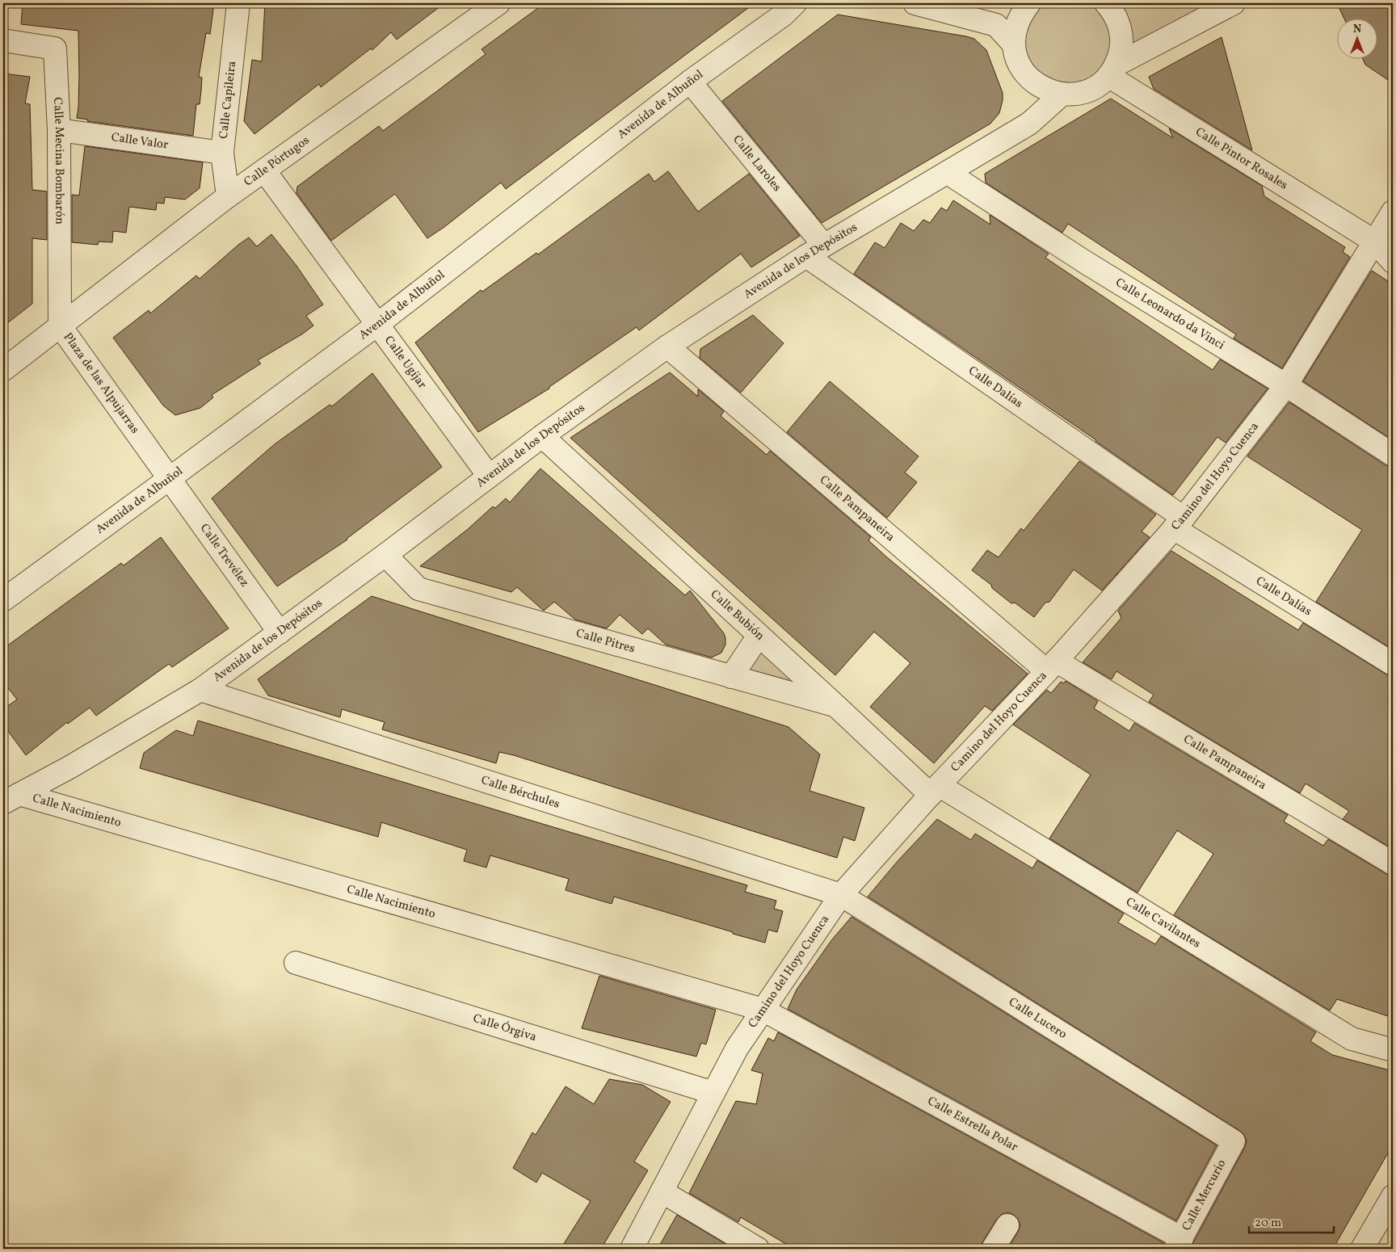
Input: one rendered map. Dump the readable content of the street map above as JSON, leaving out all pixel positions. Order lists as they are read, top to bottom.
{
  "streets": {
    "street": [
      "Calle Capileira",
      "Avenida de Albuñol",
      "Calle Valor",
      "Calle Pintor Rosales",
      "Calle Mecina Bombarón",
      "Calle Pórtugos",
      "Calle Laroles",
      "Avenida de los Depósitos",
      "Calle Leonardo da Vinci",
      "Calle Ugíjar",
      "Plaza de las Alpujarras",
      "Calle Dalías",
      "Camino del Hoyo Cuenca",
      "Calle Pampaneira",
      "Calle Trevélez",
      "Calle Bubión",
      "Calle Pitres",
      "Calle Bérchules",
      "Calle Nacimiento",
      "Calle Cavilantes",
      "Calle Lucero",
      "Calle Órgiva",
      "Calle Estrella Polar",
      "Calle Mercurio"
    ]
  },
  "crossings": [
    ["Calle Capileira", "Calle Valor"],
    ["Calle Capileira", "Calle Pórtugos"],
    ["Avenida de Albuñol", "Calle Laroles"],
    ["Avenida de Albuñol", "Calle Ugíjar"],
    ["Avenida de Albuñol", "Plaza de las Alpujarras"],
    ["Avenida de Albuñol", "Calle Trevélez"],
    ["Calle Valor", "Calle Mecina Bombarón"],
    ["Calle Pintor Rosales", "Camino del Hoyo Cuenca"],
    ["Calle Mecina Bombarón", "Calle Pórtugos"],
    ["Calle Mecina Bombarón", "Plaza de las Alpujarras"],
    ["Calle Pórtugos", "Calle Ugíjar"],
    ["Calle Pórtugos", "Plaza de las Alpujarras"],
    ["Calle Laroles", "Avenida de los Depósitos"],
    ["Calle Laroles", "Calle Dalías"],
    ["Avenida de los Depósitos", "Calle Leonardo da Vinci"],
    ["Avenida de los Depósitos", "Calle Ugíjar"],
    ["Avenida de los Depósitos", "Calle Dalías"],
    ["Avenida de los Depósitos", "Calle Pampaneira"],
    ["Avenida de los Depósitos", "Calle Trevélez"],
    ["Avenida de los Depósitos", "Calle Bubión"],
    ["Avenida de los Depósitos", "Calle Pitres"],
    ["Avenida de los Depósitos", "Calle Bérchules"],
    ["Avenida de los Depósitos", "Calle Nacimiento"],
    ["Calle Leonardo da Vinci", "Camino del Hoyo Cuenca"],
    ["Plaza de las Alpujarras", "Calle Trevélez"],
    ["Calle Dalías", "Camino del Hoyo Cuenca"],
    ["Camino del Hoyo Cuenca", "Calle Pampaneira"],
    ["Camino del Hoyo Cuenca", "Calle Bubión"],
    ["Camino del Hoyo Cuenca", "Calle Bérchules"],
    ["Camino del Hoyo Cuenca", "Calle Nacimiento"],
    ["Camino del Hoyo Cuenca", "Calle Cavilantes"],
    ["Camino del Hoyo Cuenca", "Calle Lucero"],
    ["Camino del Hoyo Cuenca", "Calle Órgiva"],
    ["Camino del Hoyo Cuenca", "Calle Estrella Polar"],
    ["Calle Bubión", "Calle Pitres"],
    ["Calle Bubión", "Calle Cavilantes"],
    ["Calle Bérchules", "Calle Lucero"],
    ["Calle Nacimiento", "Calle Estrella Polar"],
    ["Calle Lucero", "Calle Mercurio"],
    ["Calle Estrella Polar", "Calle Mercurio"]
  ],
  "scale_bar": "20 m",
  "north": "top"
}
